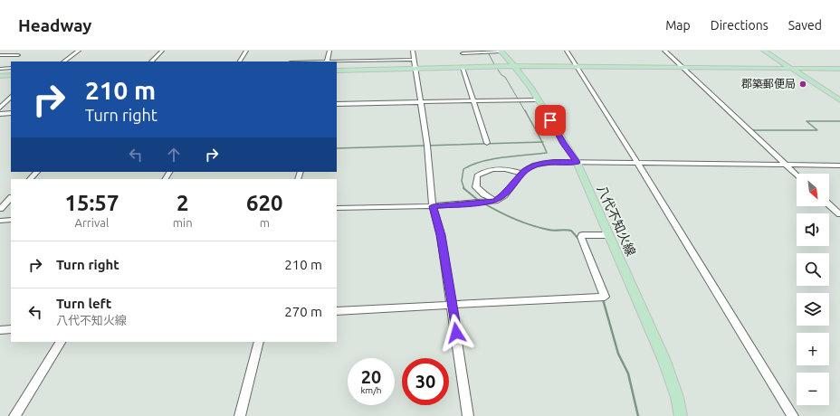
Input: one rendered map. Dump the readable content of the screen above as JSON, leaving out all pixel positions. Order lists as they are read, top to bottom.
{
  "streets": {
    "main road": ["八代不知火線"]
  },
  "places": ["郡築郵便局"],
  "north": "bottom right",
  "page": {
    "header": "Headway",
    "nav": ["Map", "Directions", "Saved"],
    "turn": ["210 m", "Turn right"],
    "map_buttons": ["+", "−"],
    "eta": [
      "15:57",
      "Arrival",
      "2",
      "min",
      "620",
      "m"
    ],
    "list": [
      {
        "name": "Turn right",
        "value": "210 m"
      },
      {
        "name": "Turn left",
        "note": "八代不知火線",
        "value": "270 m"
      }
    ],
    "speed": "20 km/h",
    "limit": "30"
  }
}
